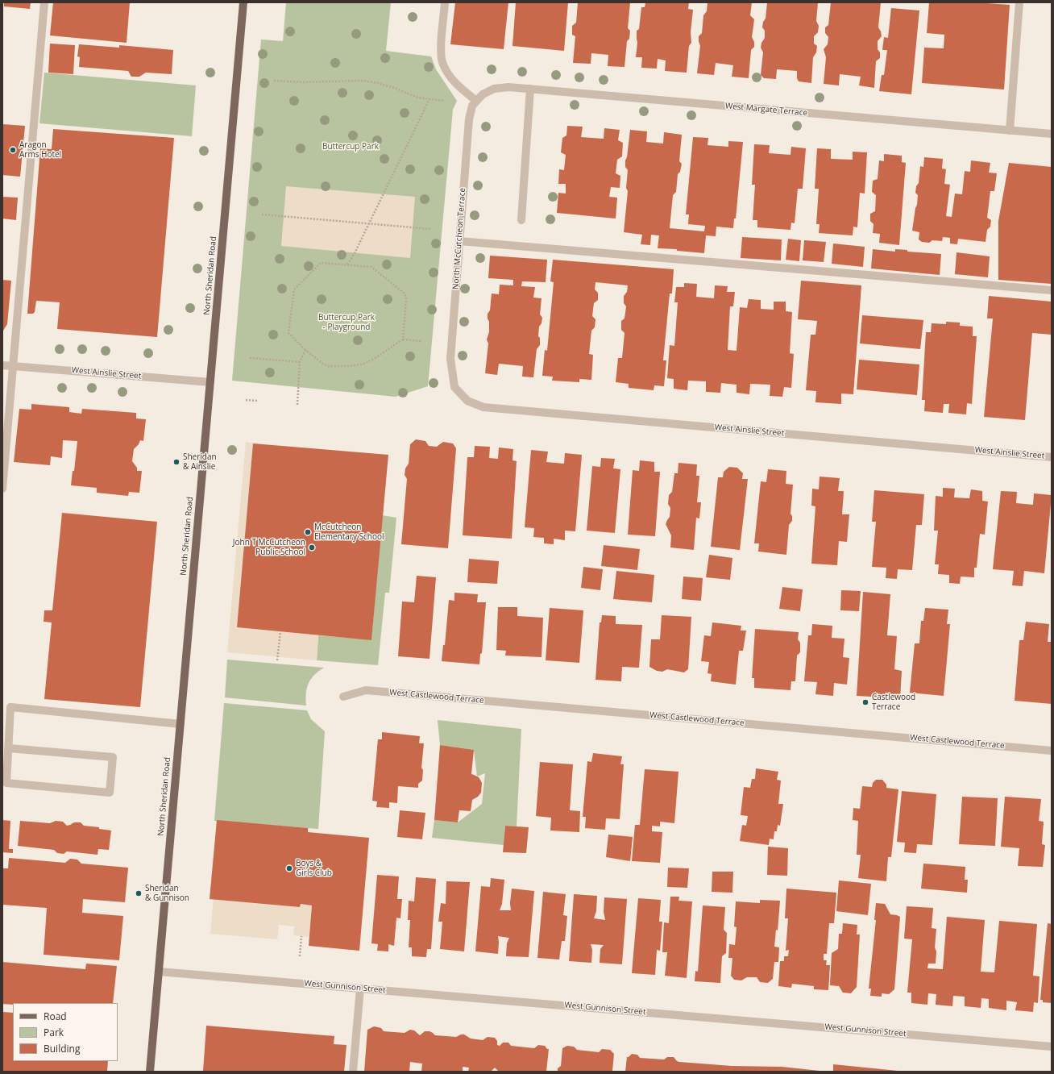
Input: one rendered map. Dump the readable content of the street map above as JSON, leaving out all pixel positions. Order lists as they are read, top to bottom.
{
  "streets": {
    "main road": ["North Sheridan Road"],
    "street": [
      "West Margate Terrace",
      "North McCutcheon Terrace",
      "West Ainslie Street",
      "West Castlewood Terrace",
      "West Gunnison Street"
    ]
  },
  "crossings": [
    ["West Margate Terrace", "North McCutcheon Terrace"],
    ["North McCutcheon Terrace", "West Ainslie Street"],
    ["North Sheridan Road", "West Ainslie Street"],
    ["North Sheridan Road", "West Gunnison Street"]
  ],
  "parks": ["Buttercup Park", "Buttercup Park - Playground"],
  "places": [
    "Aragon Arms Hotel",
    "Sheridan & Ainslie",
    "McCutcheon Elementary School",
    "John T McCutcheon Public School",
    "Castlewood Terrace",
    "Boys & Girls Club",
    "Sheridan & Gunnison"
  ],
  "legend": ["Road", "Park", "Building"]
}
